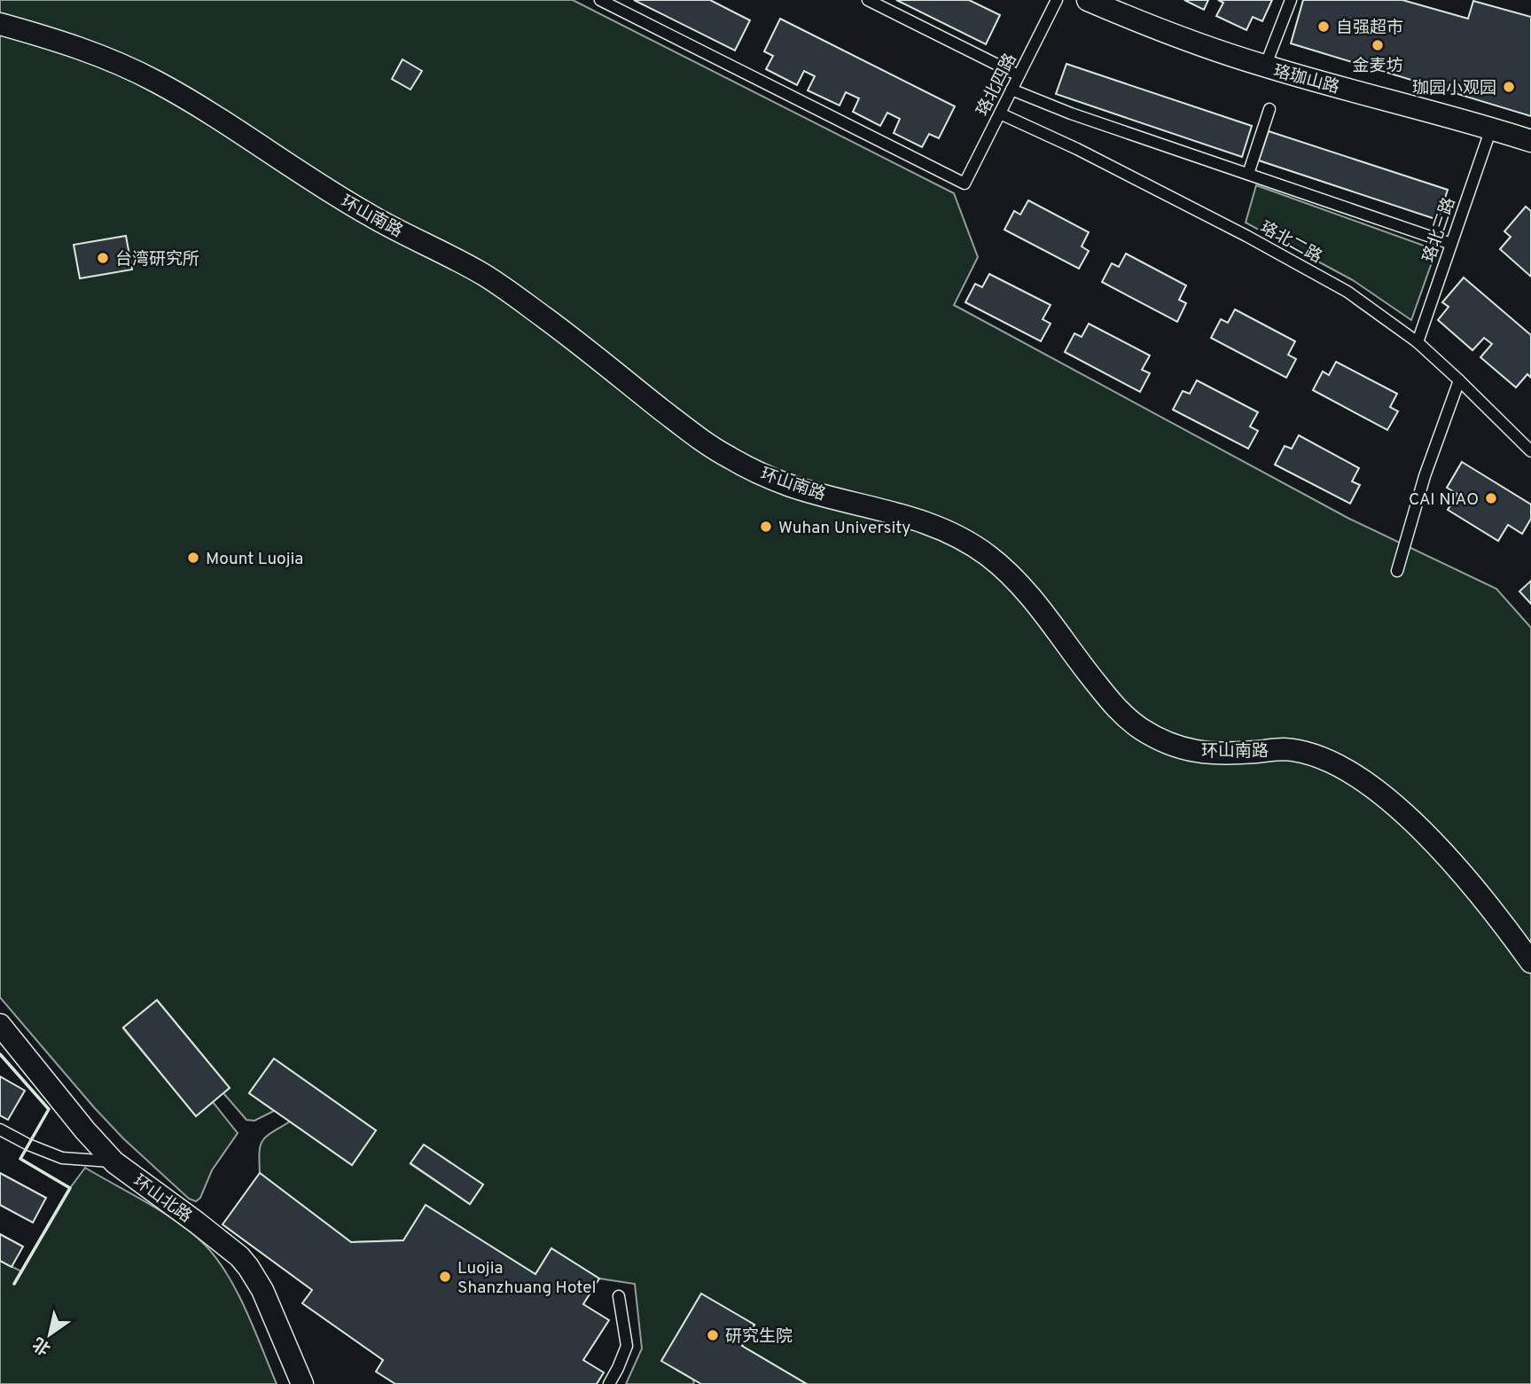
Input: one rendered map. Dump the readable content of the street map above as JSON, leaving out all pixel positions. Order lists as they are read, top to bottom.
{
  "streets": {
    "street": ["珞珈山路", "环山南路", "环山北路"],
    "lane": ["珞北四路", "珞北三路", "珞北二路"]
  },
  "crossings": [
    ["珞珈山路", "珞北三路"],
    ["珞北四路", "珞北二路"],
    ["珞北三路", "珞北二路"]
  ],
  "places": [
    "自强超市",
    "金麦坊",
    "珈园小观园",
    "台湾研究所",
    "CAI NIAO",
    "Wuhan University",
    "Mount Luojia",
    "Luojia Shanzhuang Hotel",
    "研究生院"
  ],
  "north": "bottom left"
}
